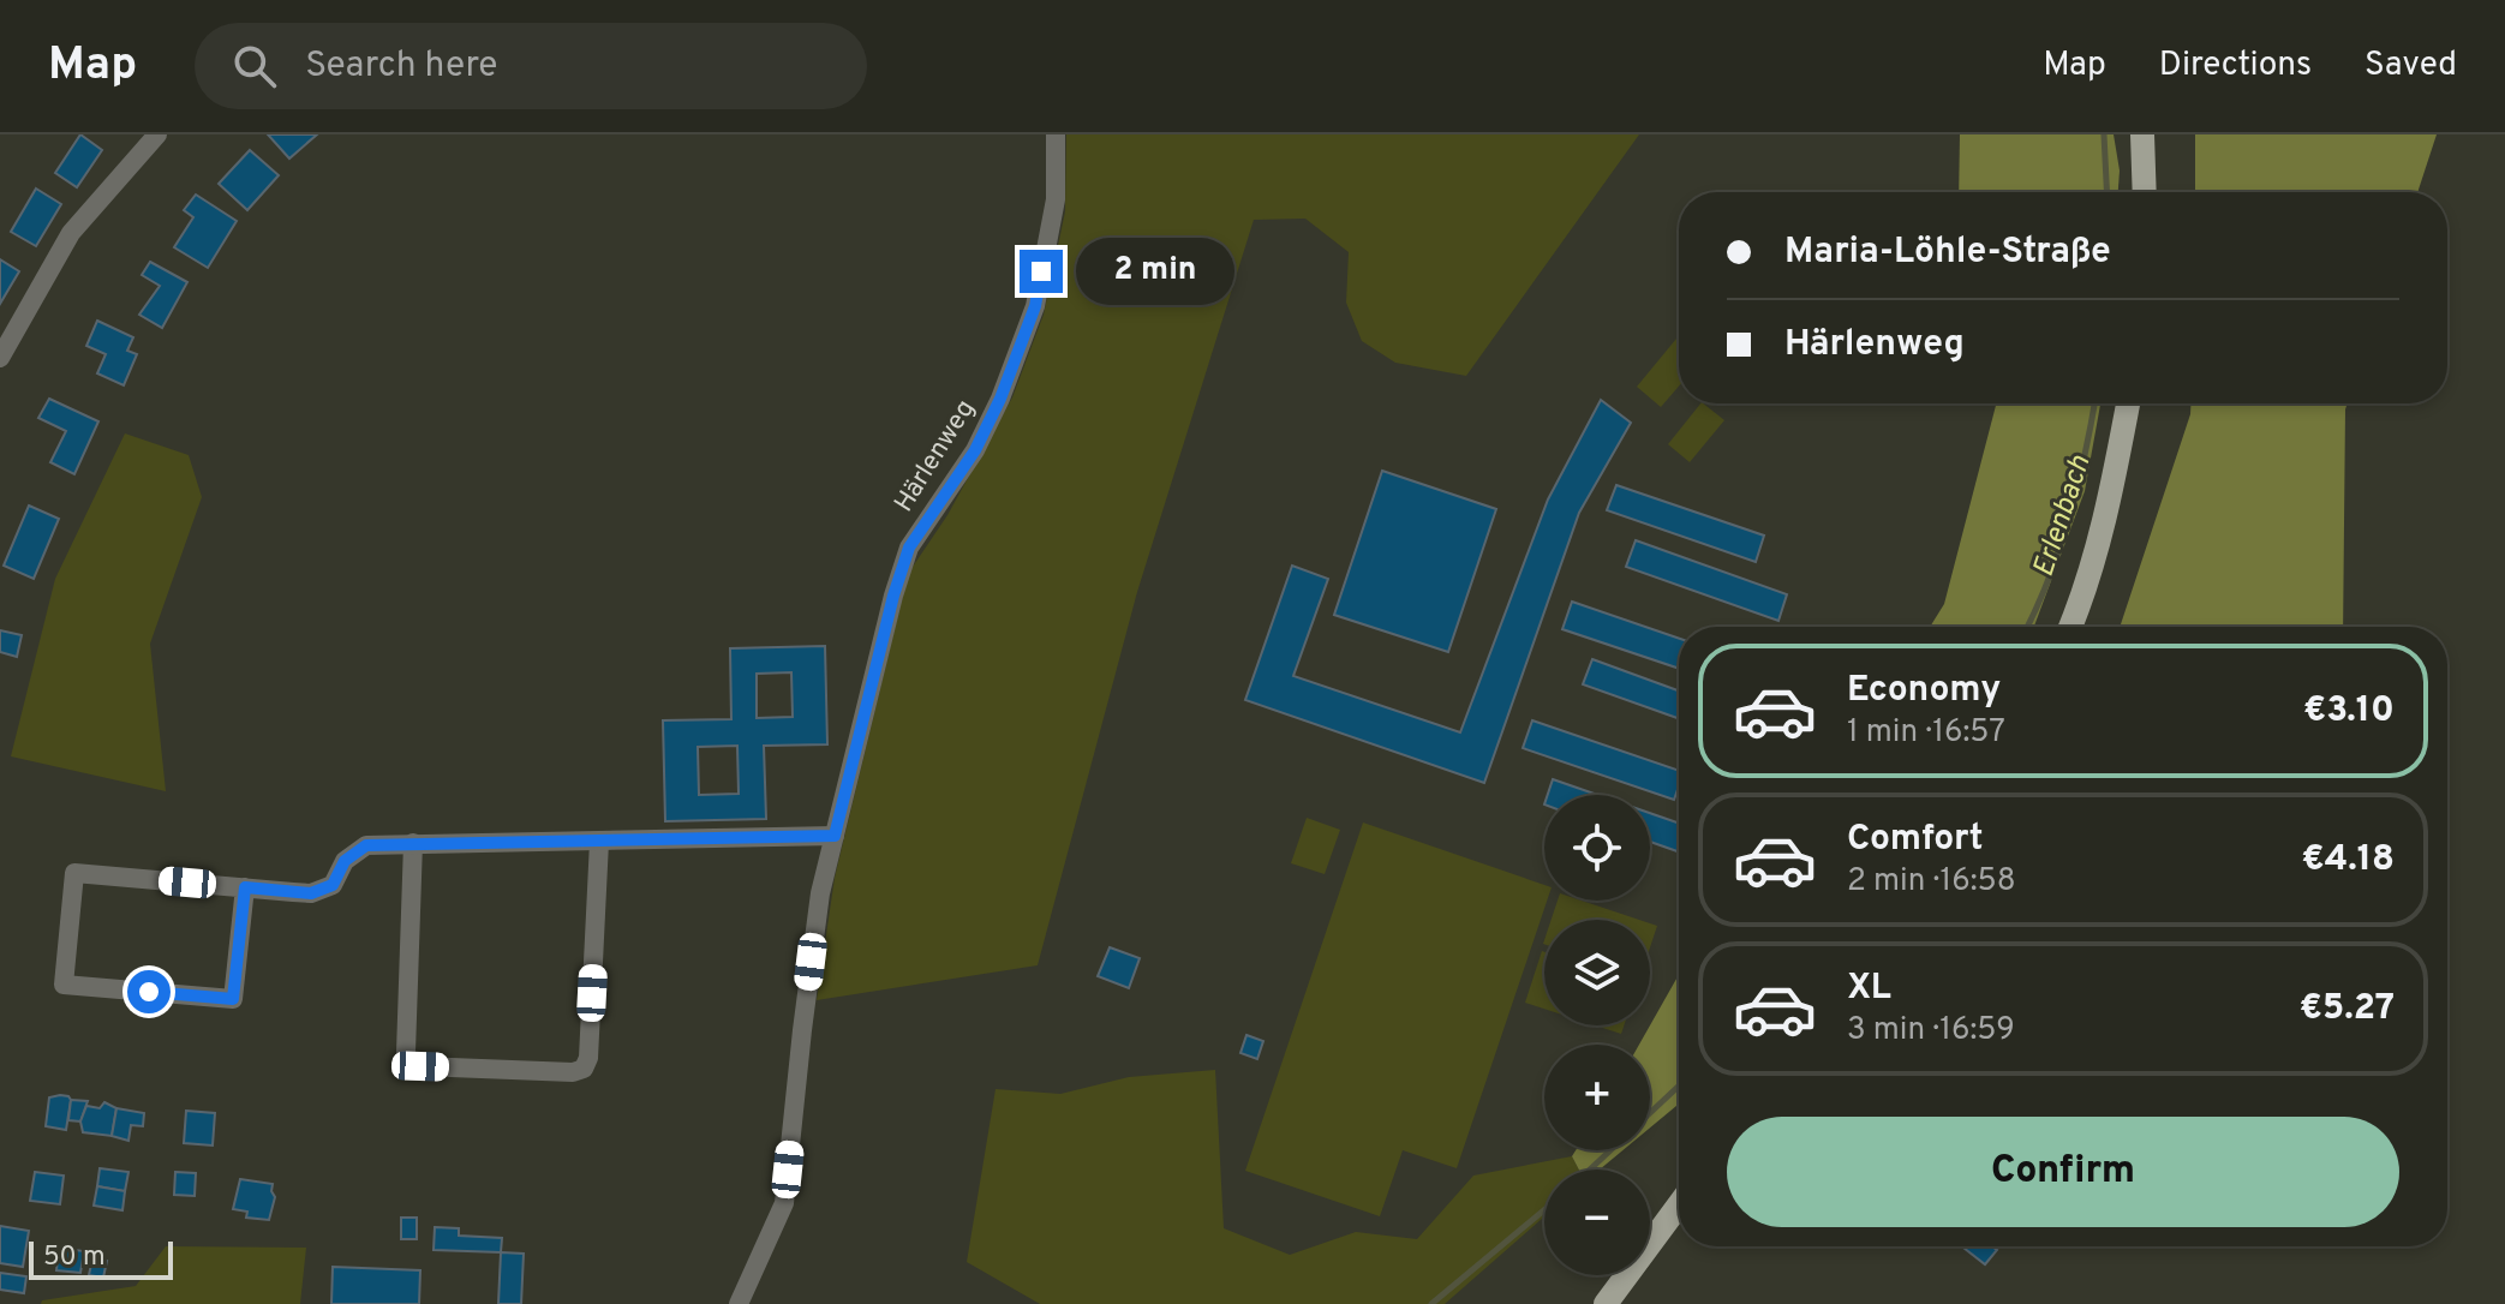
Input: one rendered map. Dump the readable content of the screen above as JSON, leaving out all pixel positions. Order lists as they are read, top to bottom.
{
  "streets": {
    "street": ["Härlenweg"]
  },
  "water": ["Erlenbach"],
  "scale_bar": "50 m",
  "page": {
    "header": "Map",
    "search": "Search here",
    "nav": ["Map", "Directions", "Saved"],
    "banner": ["Maria-Löhle-Straße", "Härlenweg"],
    "bubble": "2 min",
    "list": [
      {
        "name": "Economy",
        "note": "1 min · 16:57",
        "value": "€3.10"
      },
      {
        "name": "Comfort",
        "note": "2 min · 16:58",
        "value": "€4.18"
      },
      {
        "name": "XL",
        "note": "3 min · 16:59",
        "value": "€5.27"
      }
    ],
    "map_buttons": ["+", "−"],
    "buttons": "Confirm",
    "scale": "50 m"
  }
}
